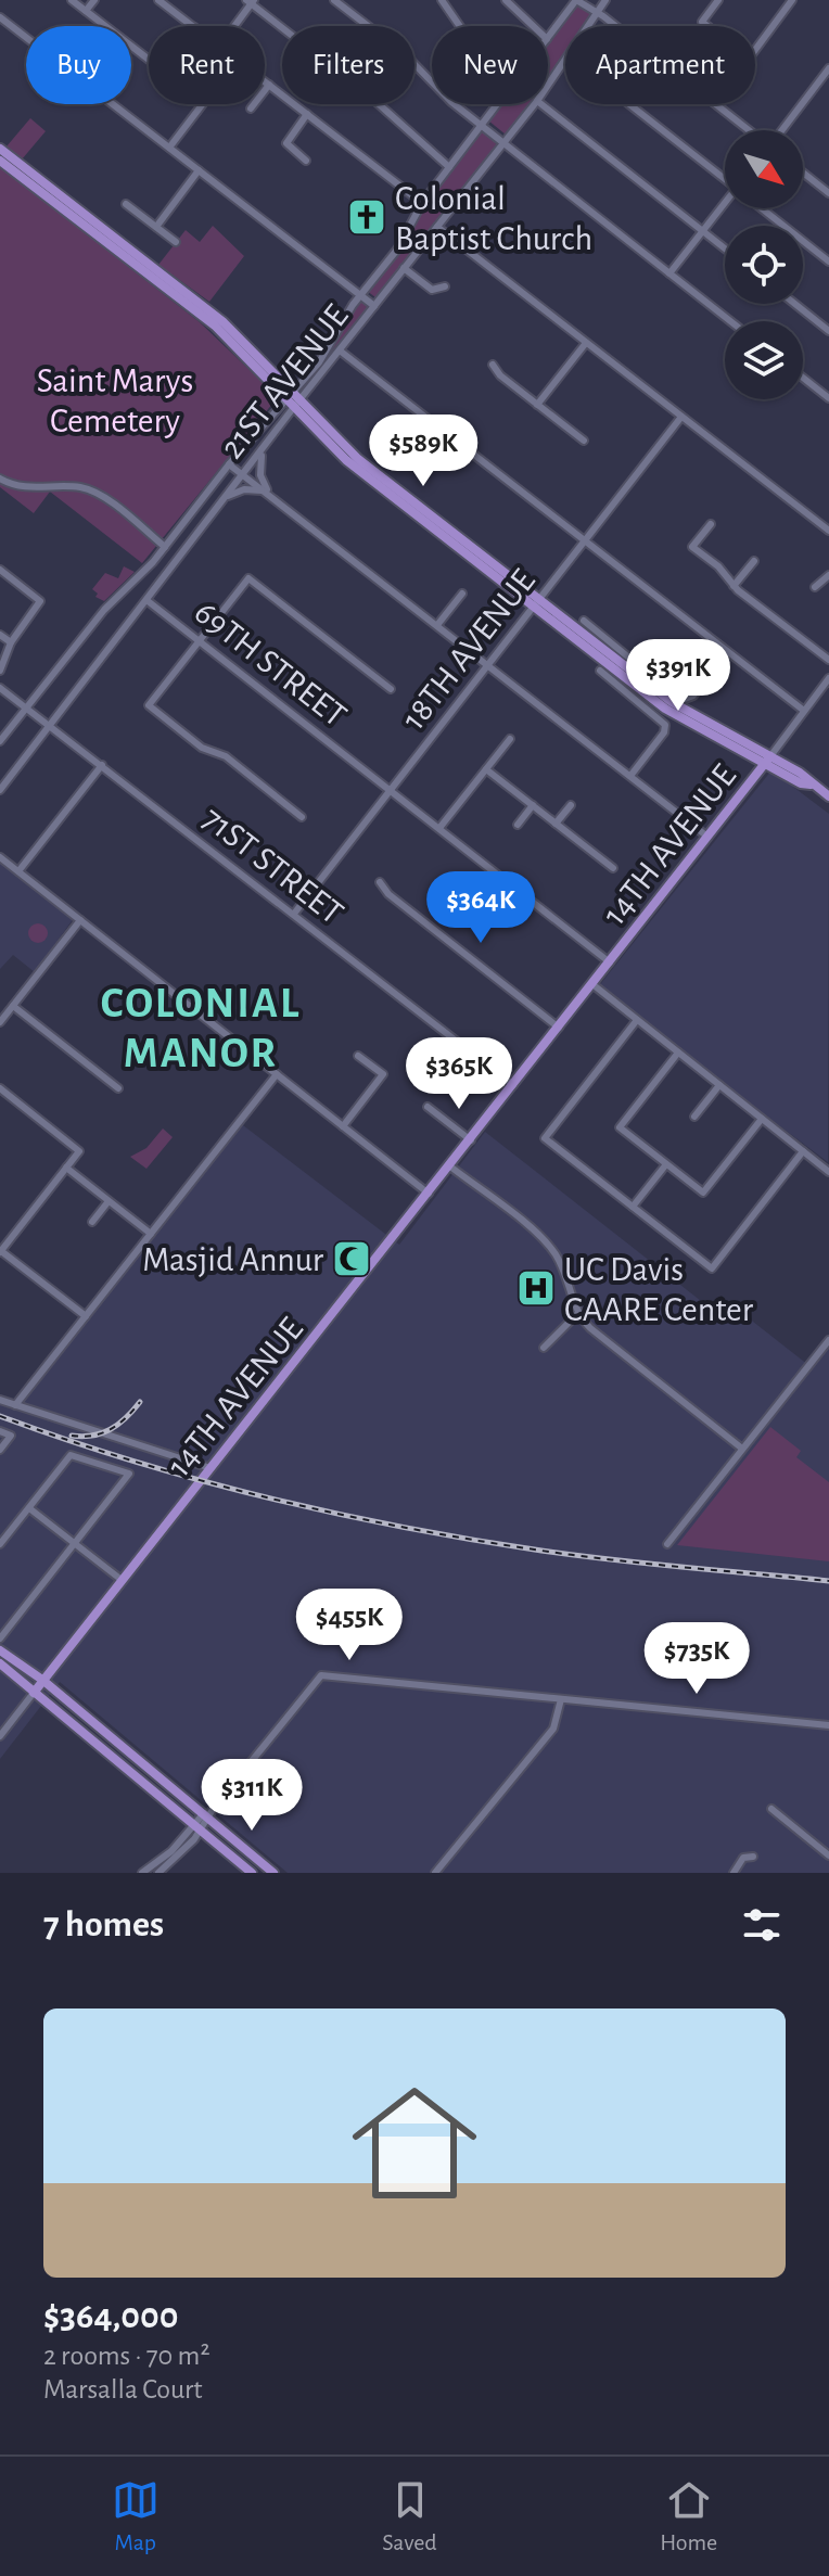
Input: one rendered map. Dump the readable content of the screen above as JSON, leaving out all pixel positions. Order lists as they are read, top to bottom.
{
  "streets": {
    "main road": ["14TH AVENUE"],
    "street": [
      "21ST AVENUE",
      "18TH AVENUE",
      "69TH STREET",
      "71ST STREET"
    ]
  },
  "crossings": [
    ["21ST AVENUE", "69TH STREET"],
    ["21ST AVENUE", "71ST STREET"],
    ["18TH AVENUE", "69TH STREET"],
    ["18TH AVENUE", "71ST STREET"],
    ["69TH STREET", "14TH AVENUE"],
    ["14TH AVENUE", "71ST STREET"]
  ],
  "districts": ["COLONIAL MANOR"],
  "parks": ["Saint Marys Cemetery"],
  "places": {
    "church": ["Colonial Baptist Church"],
    "mosque": ["Masjid Annur"],
    "hospital": ["UC Davis CAARE Center"]
  },
  "north": "bottom right",
  "page": {
    "chip": [
      "Buy",
      "Rent",
      "Filters",
      "New",
      "Apartment"
    ],
    "price": [
      "$589K",
      "$391K",
      "$364K",
      "$365K",
      "$455K",
      "$735K",
      "$311K"
    ],
    "heading": "7 homes",
    "list": [
      {
        "name": "$364,000",
        "note": "2 rooms · 70 m² · Marsalla Court"
      }
    ],
    "tabs": ["Map", "Saved", "Home"]
  }
}
